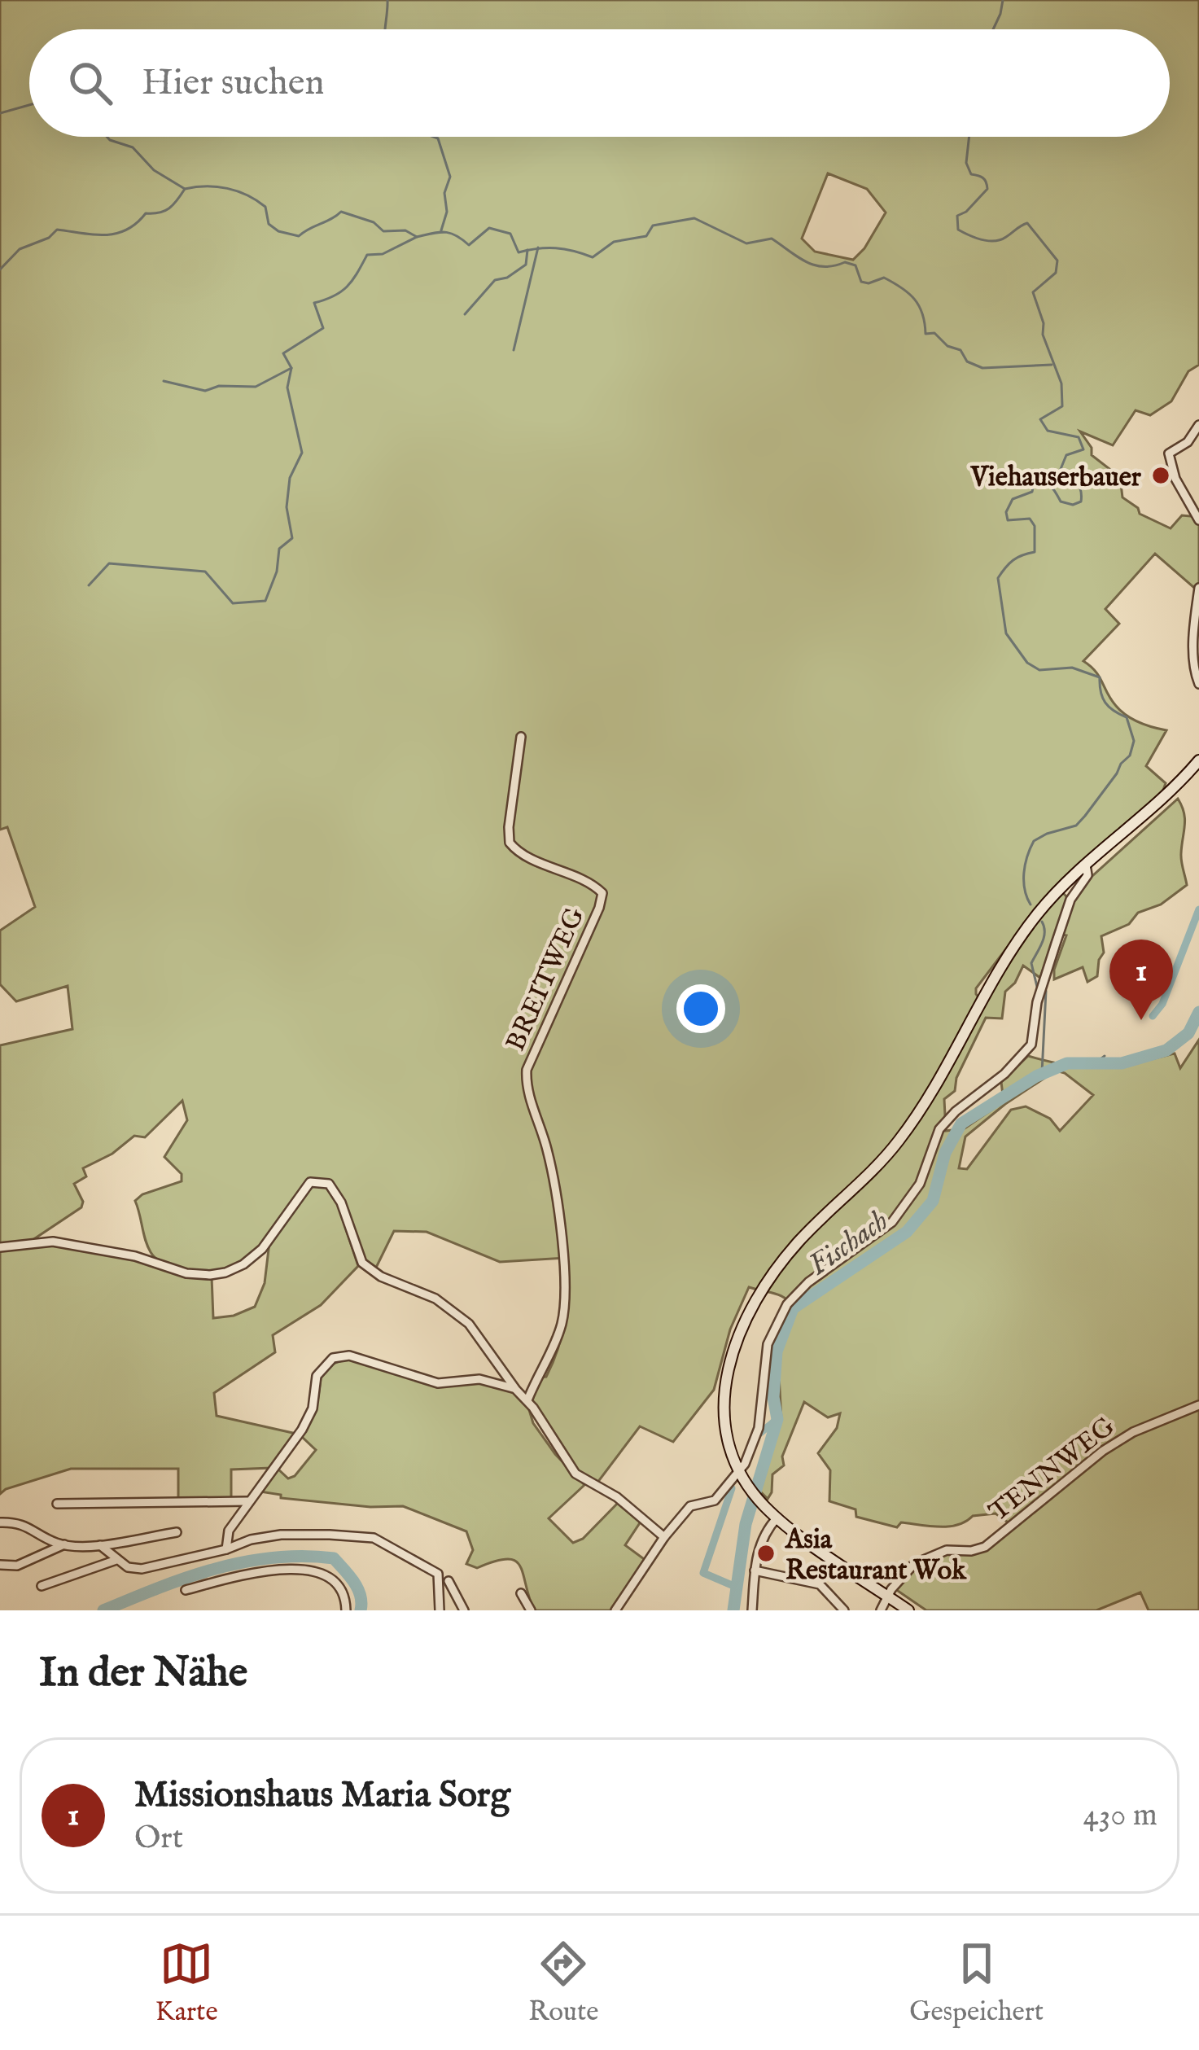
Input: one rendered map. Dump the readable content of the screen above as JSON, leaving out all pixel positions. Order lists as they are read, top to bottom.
{
  "streets": {
    "street": ["BREITWEG", "TENNWEG"]
  },
  "water": ["Fischach"],
  "places": ["Viehauserbauer", "Asia Restaurant Wok"],
  "page": {
    "search": "Hier suchen",
    "pins": "1",
    "heading": "In der Nähe",
    "list": [
      {
        "mark": "1",
        "name": "Missionshaus Maria Sorg",
        "note": "Ort",
        "value": "430 m"
      }
    ],
    "nav": ["Karte", "Route", "Gespeichert"]
  }
}
